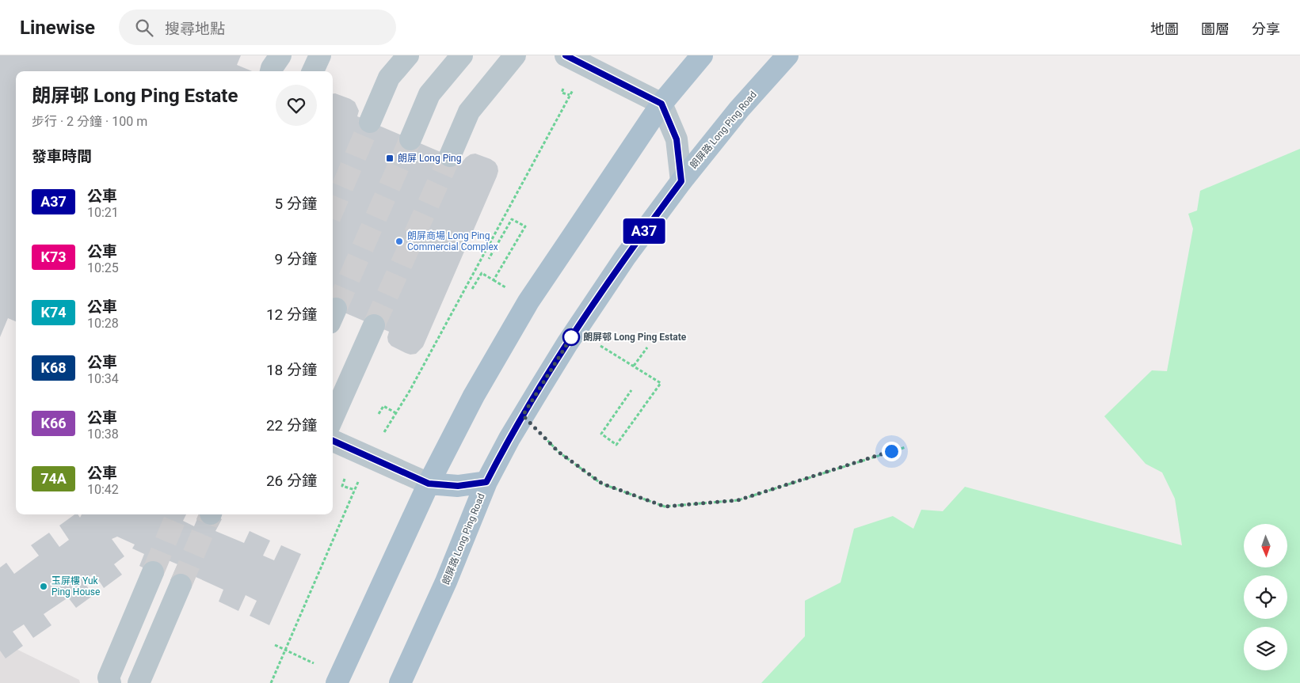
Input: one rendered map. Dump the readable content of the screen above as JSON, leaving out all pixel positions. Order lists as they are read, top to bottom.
{
  "streets": {
    "main road": ["朗屏路 Long Ping Road"]
  },
  "places": {
    "transit": ["朗屏 Long Ping"],
    "other": ["朗屏商場 Long Ping Commercial Complex", "朗屏邨 Long Ping Estate", "玉屏樓 Yuk Ping House"]
  },
  "lines": ["bus line A37"],
  "north": "bottom",
  "page": {
    "header": "Linewise",
    "search": "搜尋地點",
    "nav": ["地圖", "圖層", "分享"],
    "on_map": "A37",
    "heading": [
      ["朗屏邨 Long Ping Estate", "步行 · 2 分鐘 · 100 m"],
      "發車時間"
    ],
    "list": [
      {
        "mark": "A37",
        "name": "公車",
        "note": "10:21",
        "value": "5 分鐘"
      },
      {
        "mark": "K73",
        "name": "公車",
        "note": "10:25",
        "value": "9 分鐘"
      },
      {
        "mark": "K74",
        "name": "公車",
        "note": "10:28",
        "value": "12 分鐘"
      },
      {
        "mark": "K68",
        "name": "公車",
        "note": "10:34",
        "value": "18 分鐘"
      },
      {
        "mark": "K66",
        "name": "公車",
        "note": "10:38",
        "value": "22 分鐘"
      },
      {
        "mark": "74A",
        "name": "公車",
        "note": "10:42",
        "value": "26 分鐘"
      }
    ]
  }
}
